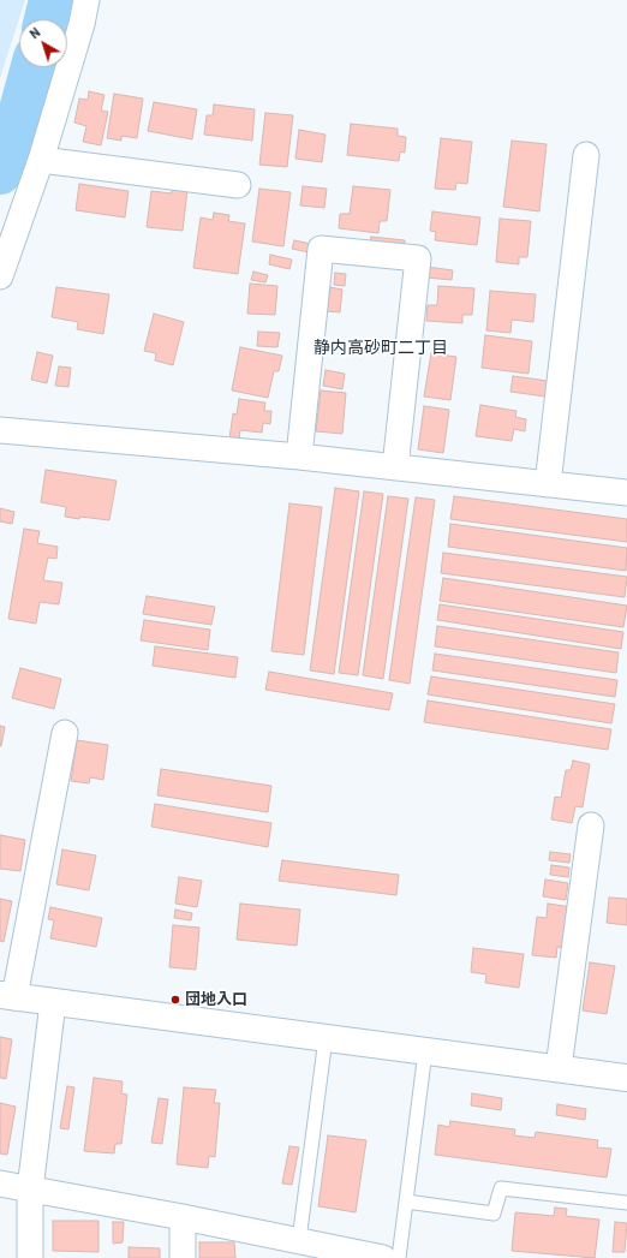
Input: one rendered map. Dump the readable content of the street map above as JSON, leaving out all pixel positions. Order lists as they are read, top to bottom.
{
  "districts": ["静内高砂町二丁目"],
  "places": ["団地入口"],
  "north": "top left"
}
